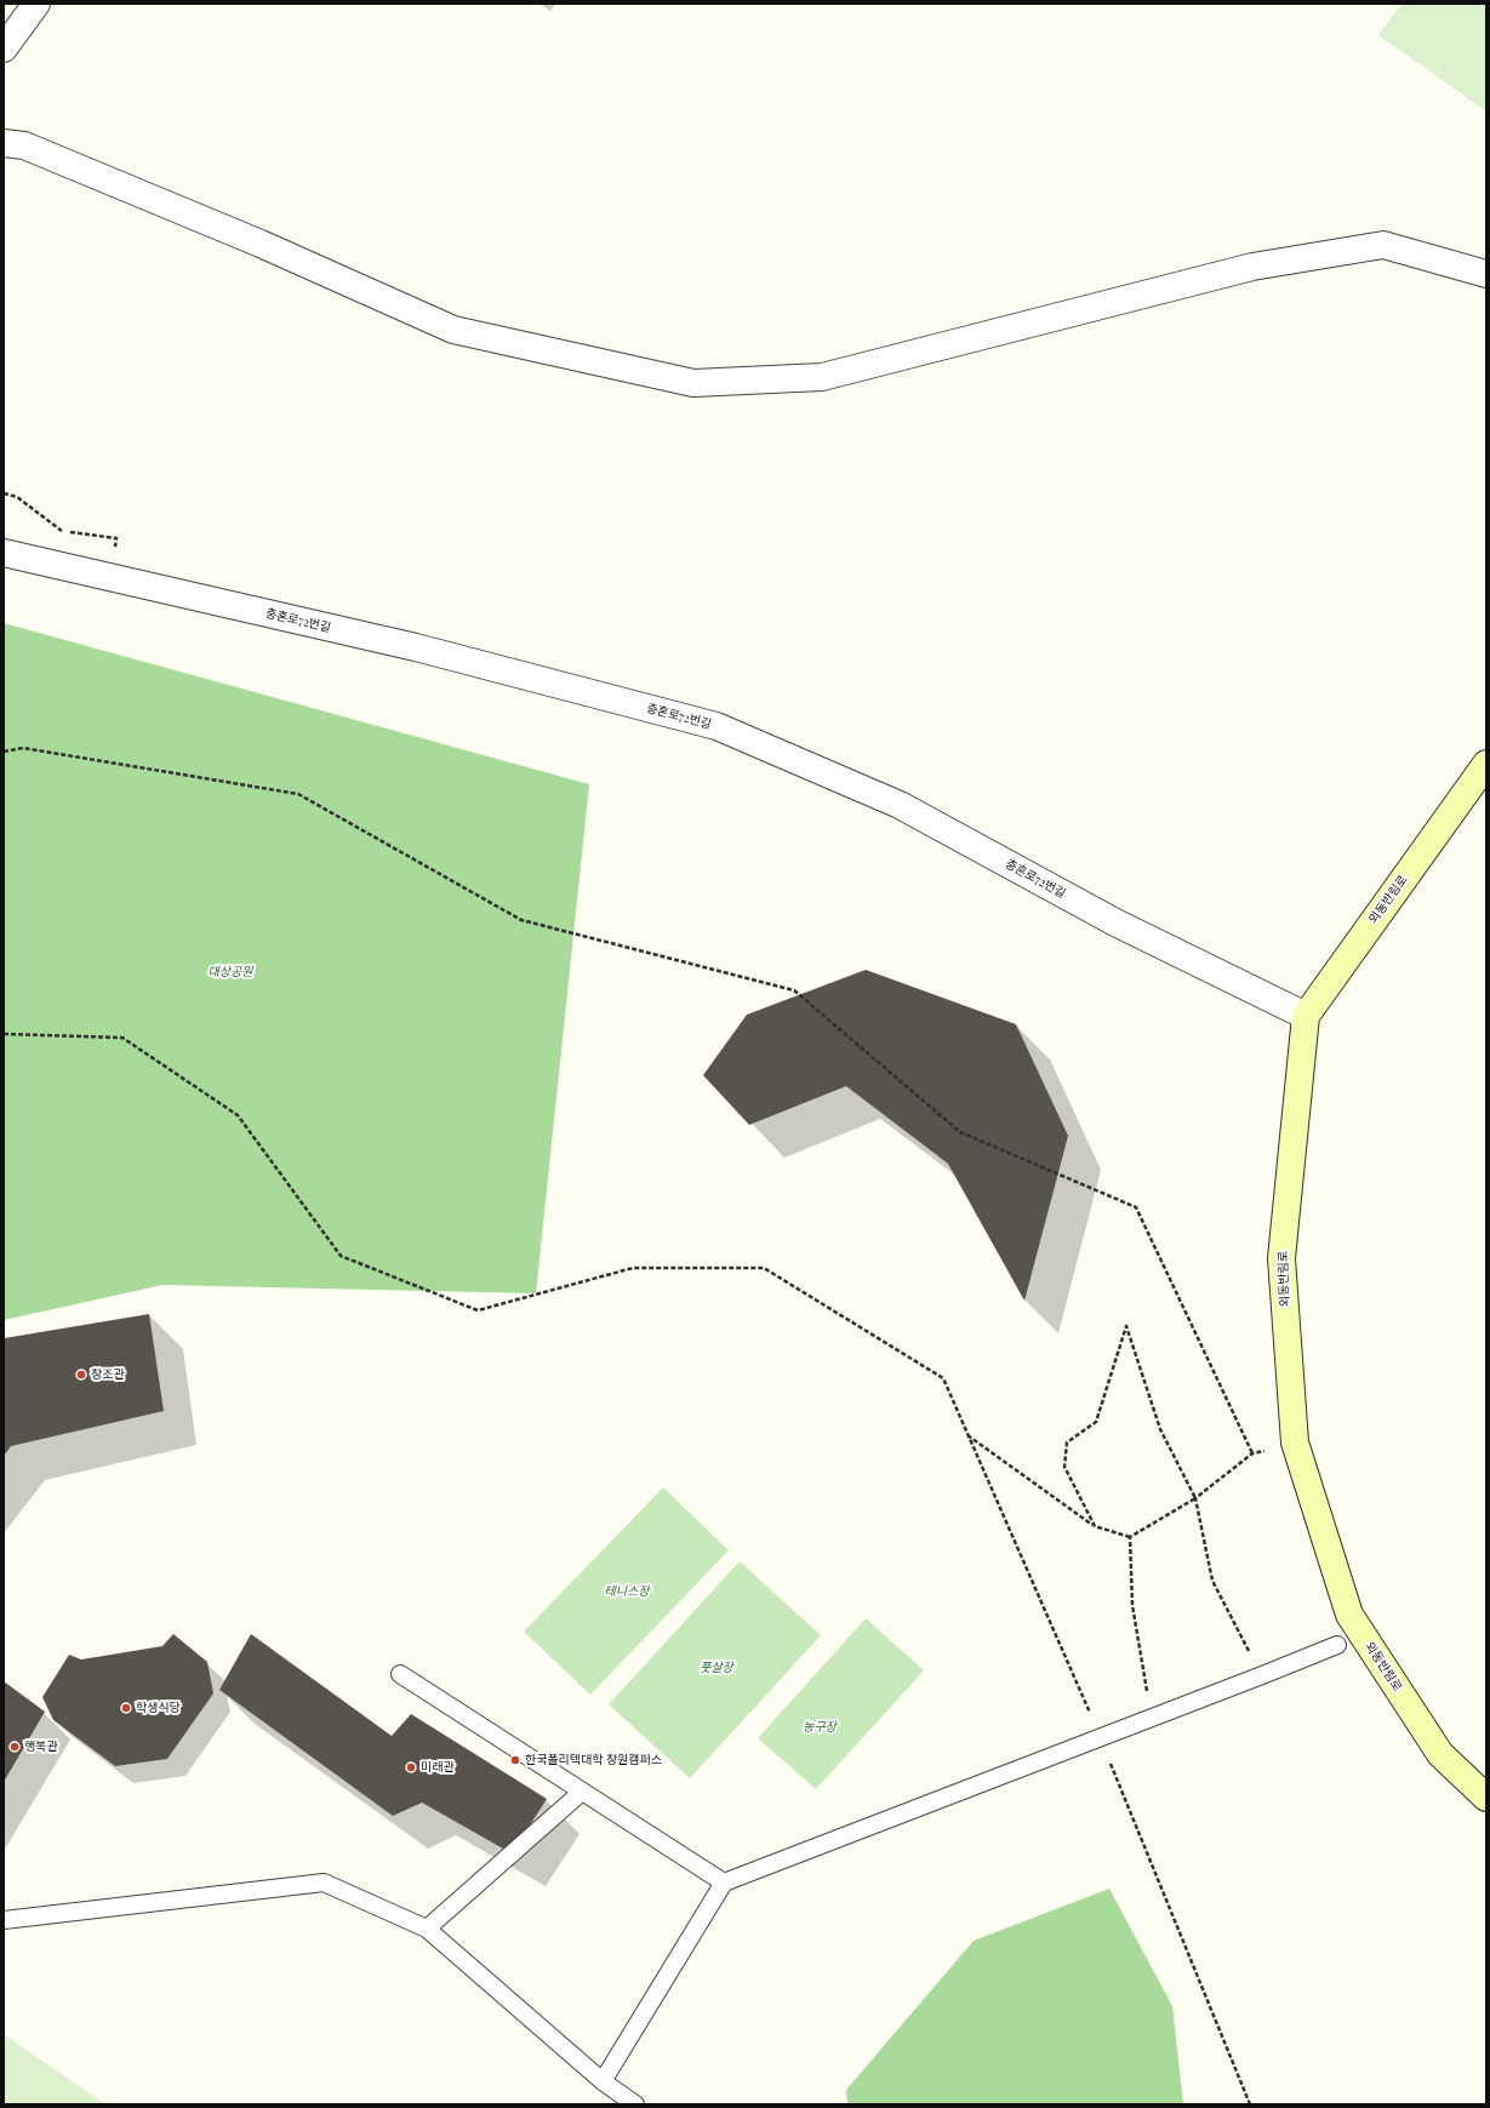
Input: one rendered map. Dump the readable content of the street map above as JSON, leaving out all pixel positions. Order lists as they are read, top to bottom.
{
  "streets": {
    "main road": ["외동반림로"],
    "street": ["충혼로72번길"]
  },
  "crossings": [
    ["충혼로72번길", "외동반림로"]
  ],
  "parks": [
    "대상공원",
    "테니스장",
    "풋살장",
    "농구장"
  ],
  "places": [
    "창조관",
    "학생식당",
    "행복관",
    "한국폴리텍대학 창원캠퍼스",
    "미래관"
  ]
}
